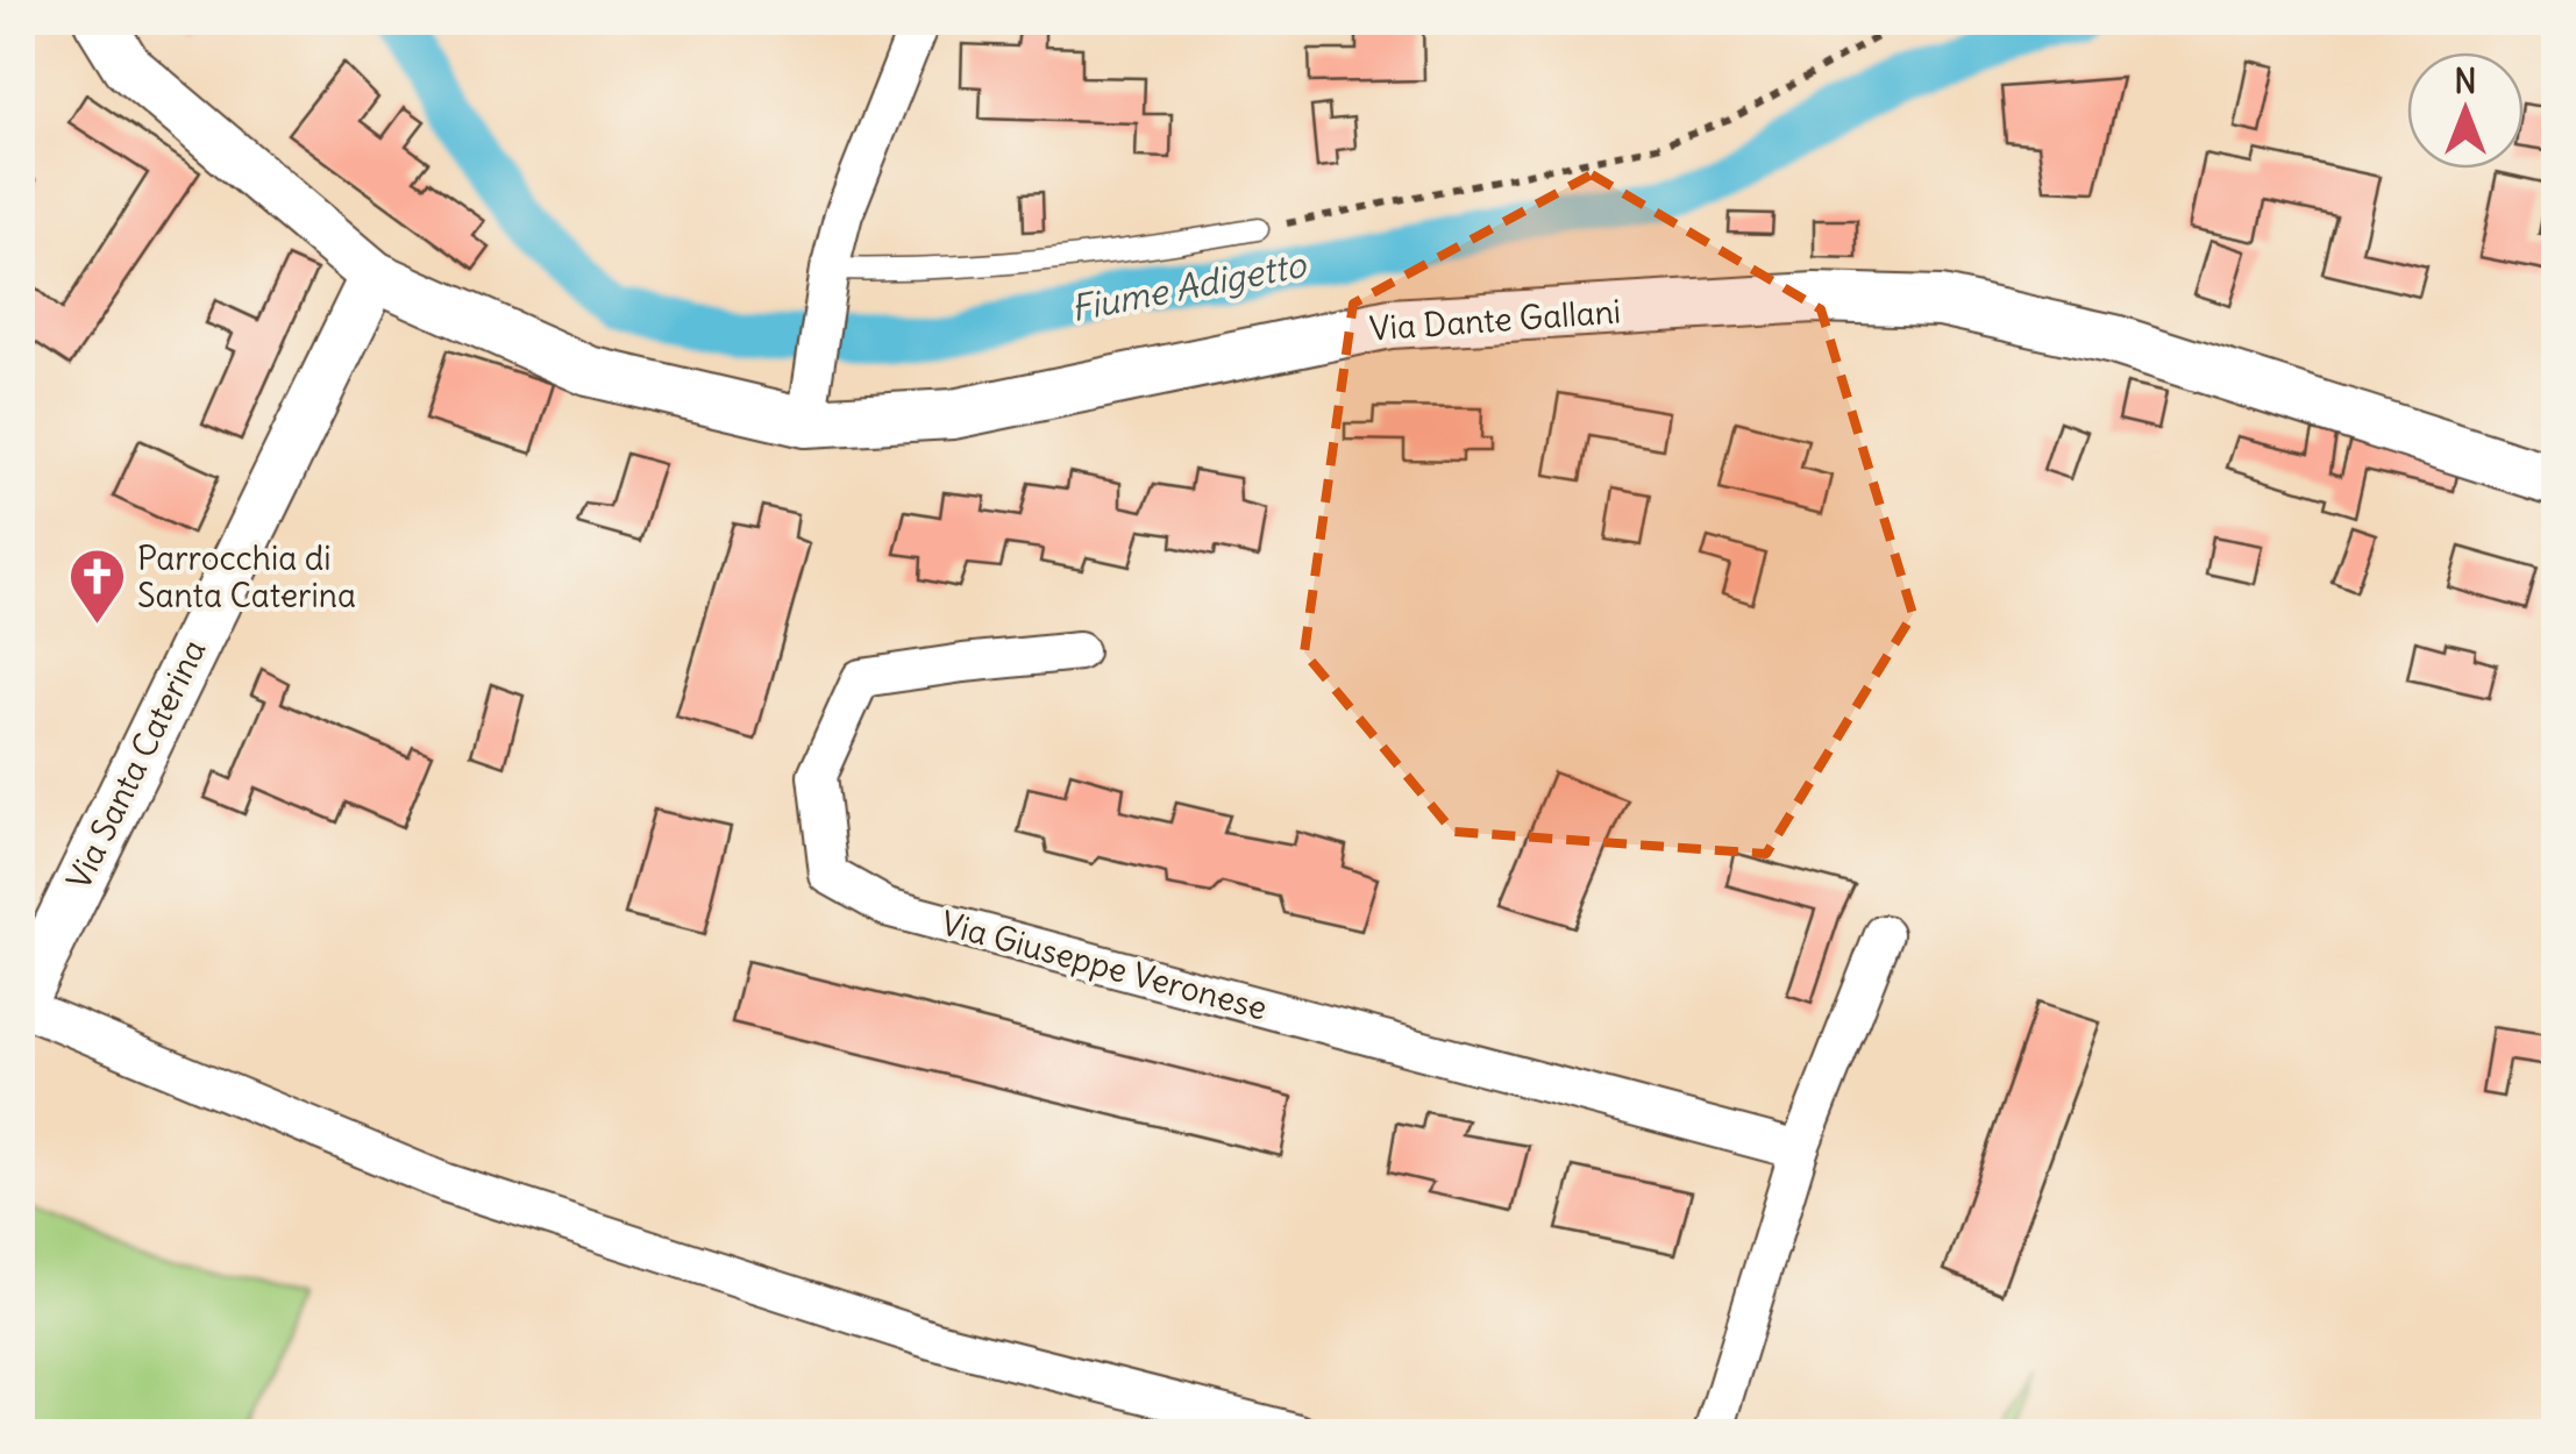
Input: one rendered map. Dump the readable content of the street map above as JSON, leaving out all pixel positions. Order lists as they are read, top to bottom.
{
  "streets": {
    "street": ["Via Dante Gallani", "Via Santa Caterina", "Via Giuseppe Veronese"]
  },
  "crossings": [
    ["Via Dante Gallani", "Via Santa Caterina"]
  ],
  "water": ["Fiume Adigetto"],
  "places": {
    "church": ["Parrocchia di Santa Caterina"]
  },
  "north": "top"
}
